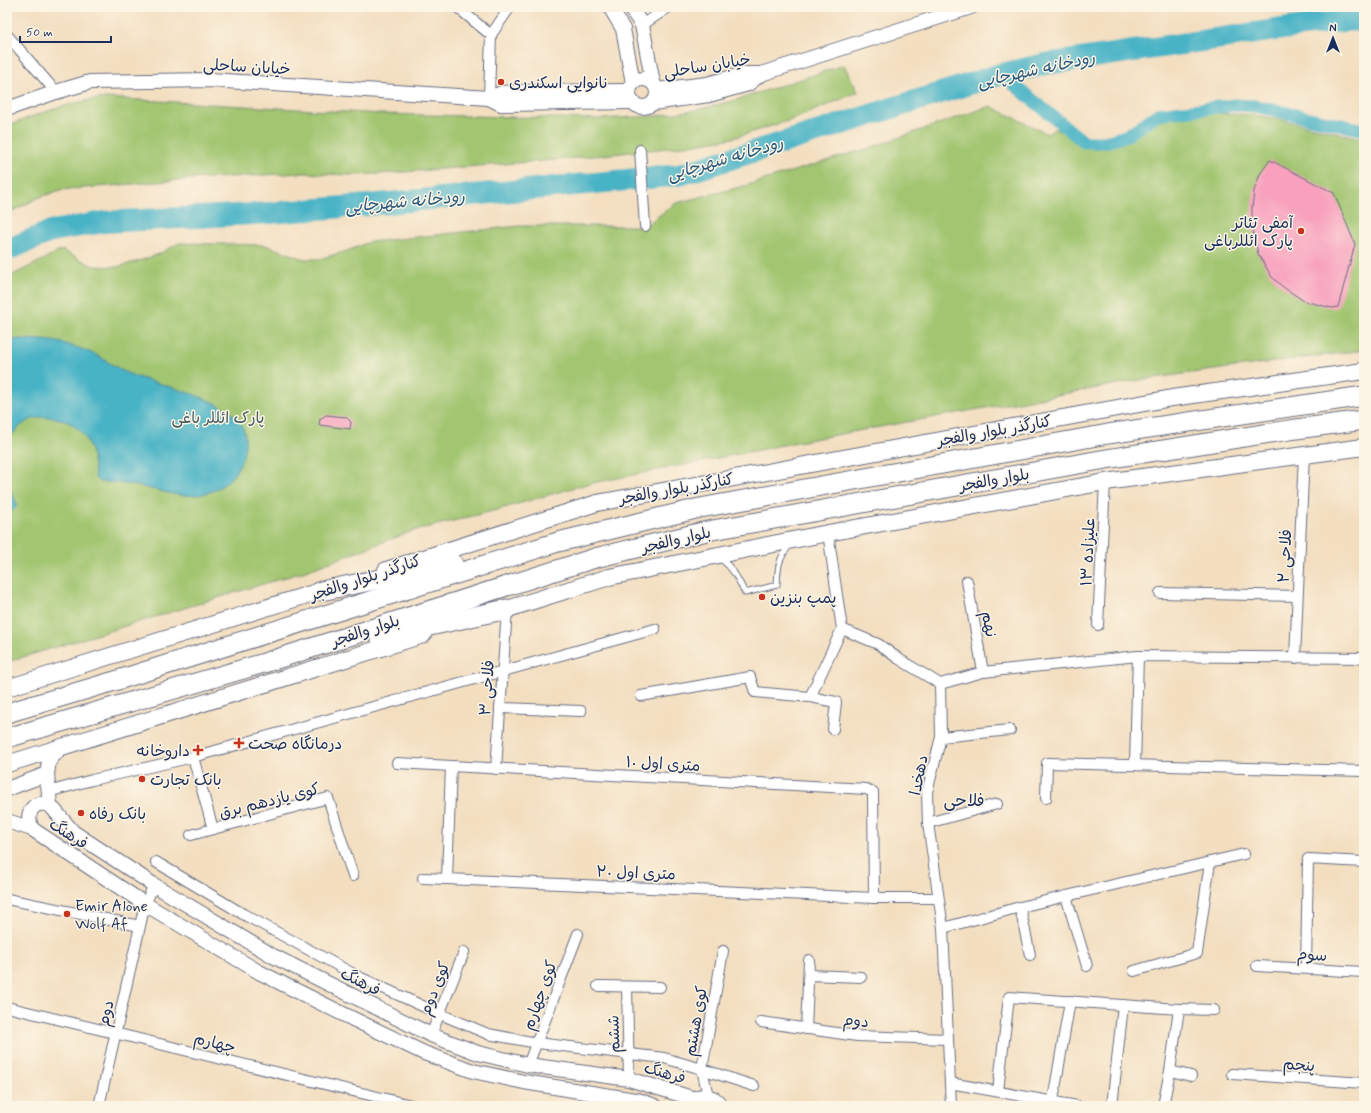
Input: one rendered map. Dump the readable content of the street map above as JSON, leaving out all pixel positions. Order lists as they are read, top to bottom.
{
  "streets": {
    "highway": ["بلوار والفجر"],
    "main road": ["کنارگذر بلوار والفجر"],
    "street": [
      "خیابان ساحلی",
      "۱۳ علیزاده",
      "فلاحی ۲",
      "نهم",
      "فلاحی ۳",
      "۱۰ متری اول",
      "دهخدا",
      "کوی یازدهم برق",
      "فرهنگ",
      "۲۰ متری اول",
      "سوم",
      "کوی دوم",
      "کوی چهارم",
      "دوم",
      "کوی هشتم",
      "ششم",
      "چهارم",
      "پنجم"
    ]
  },
  "crossings": [
    ["فلاحی ۳", "۱۰ متری اول"],
    ["۱۰ متری اول", "۲۰ متری اول"],
    ["دهخدا", "۲۰ متری اول"],
    ["دهخدا", "دوم"],
    ["فرهنگ", "کوی دوم"],
    ["فرهنگ", "کوی چهارم"],
    ["فرهنگ", "دوم"],
    ["فرهنگ", "کوی هشتم"],
    ["فرهنگ", "ششم"],
    ["دوم", "چهارم"]
  ],
  "districts": ["فلاحی"],
  "water": ["رودخانه شهرچایی"],
  "parks": ["پارک ائللر باغی"],
  "places": {
    "other": [
      "نانوایی اسکندری",
      "آمفی تئاتر پارک ائللرباغی",
      "پمپ بنزین",
      "بانک تجارت",
      "بانک رفاه",
      "Emir Alone Wolf Af"
    ],
    "health": ["درمانگاه صحت", "داروخانه"]
  },
  "scale_bar": "50 m",
  "north": "top"
}
